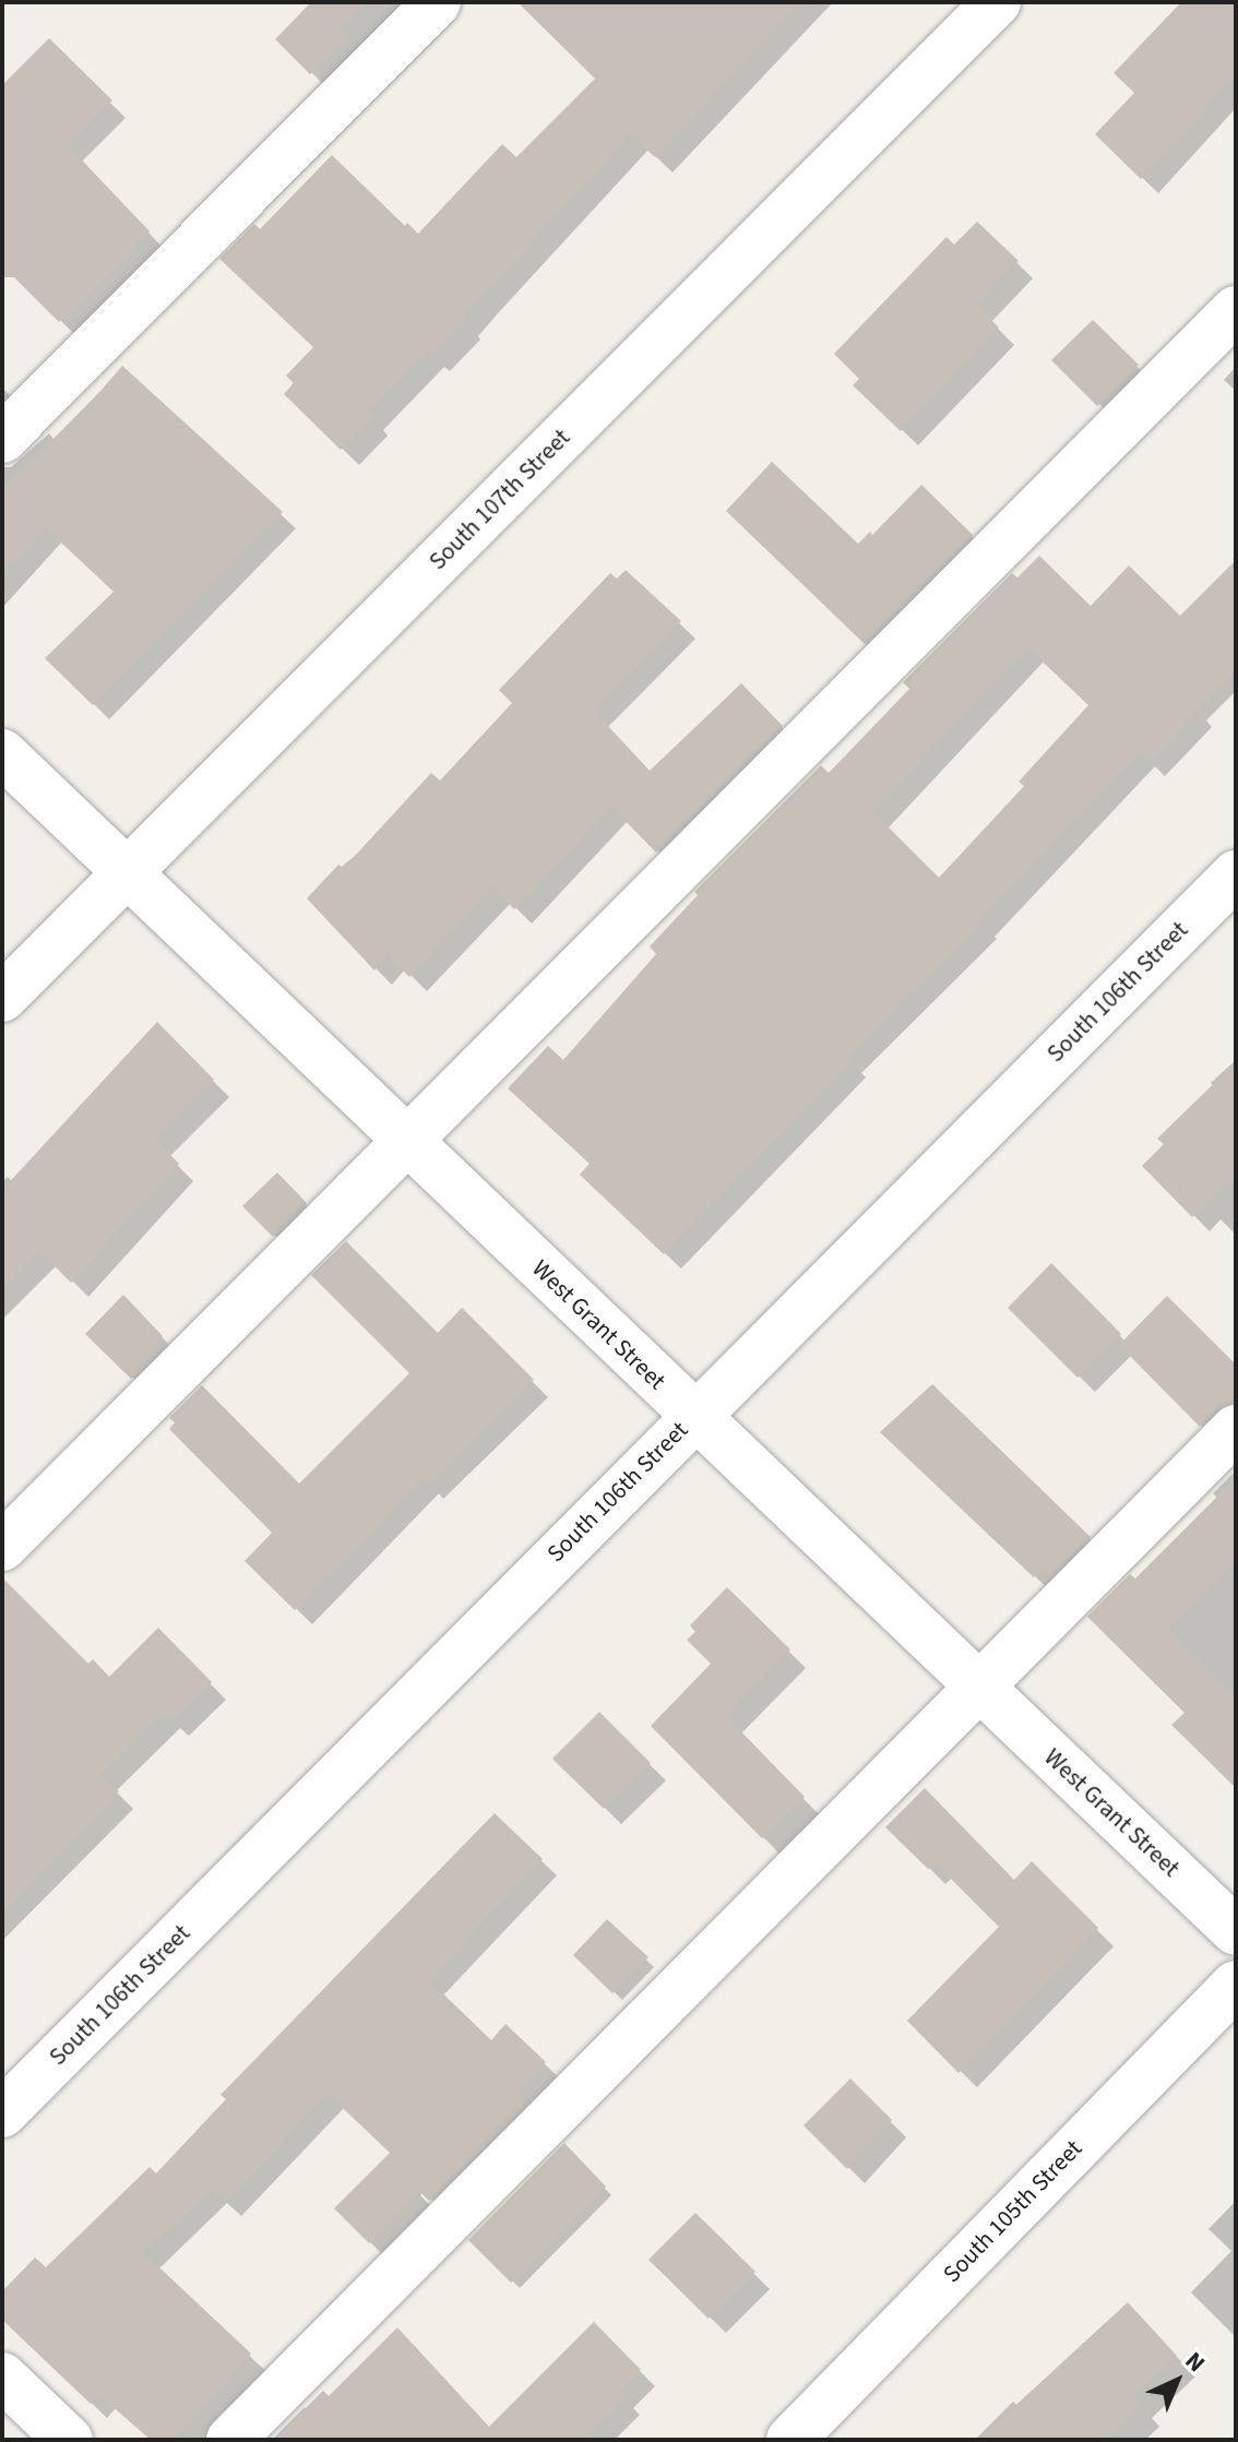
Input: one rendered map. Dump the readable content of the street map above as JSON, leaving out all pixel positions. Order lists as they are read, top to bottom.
{
  "streets": {
    "street": [
      "South 107th Street",
      "South 106th Street",
      "West Grant Street",
      "South 105th Street"
    ]
  },
  "crossings": [
    ["South 107th Street", "West Grant Street"],
    ["South 106th Street", "West Grant Street"]
  ],
  "north": "top right"
}
